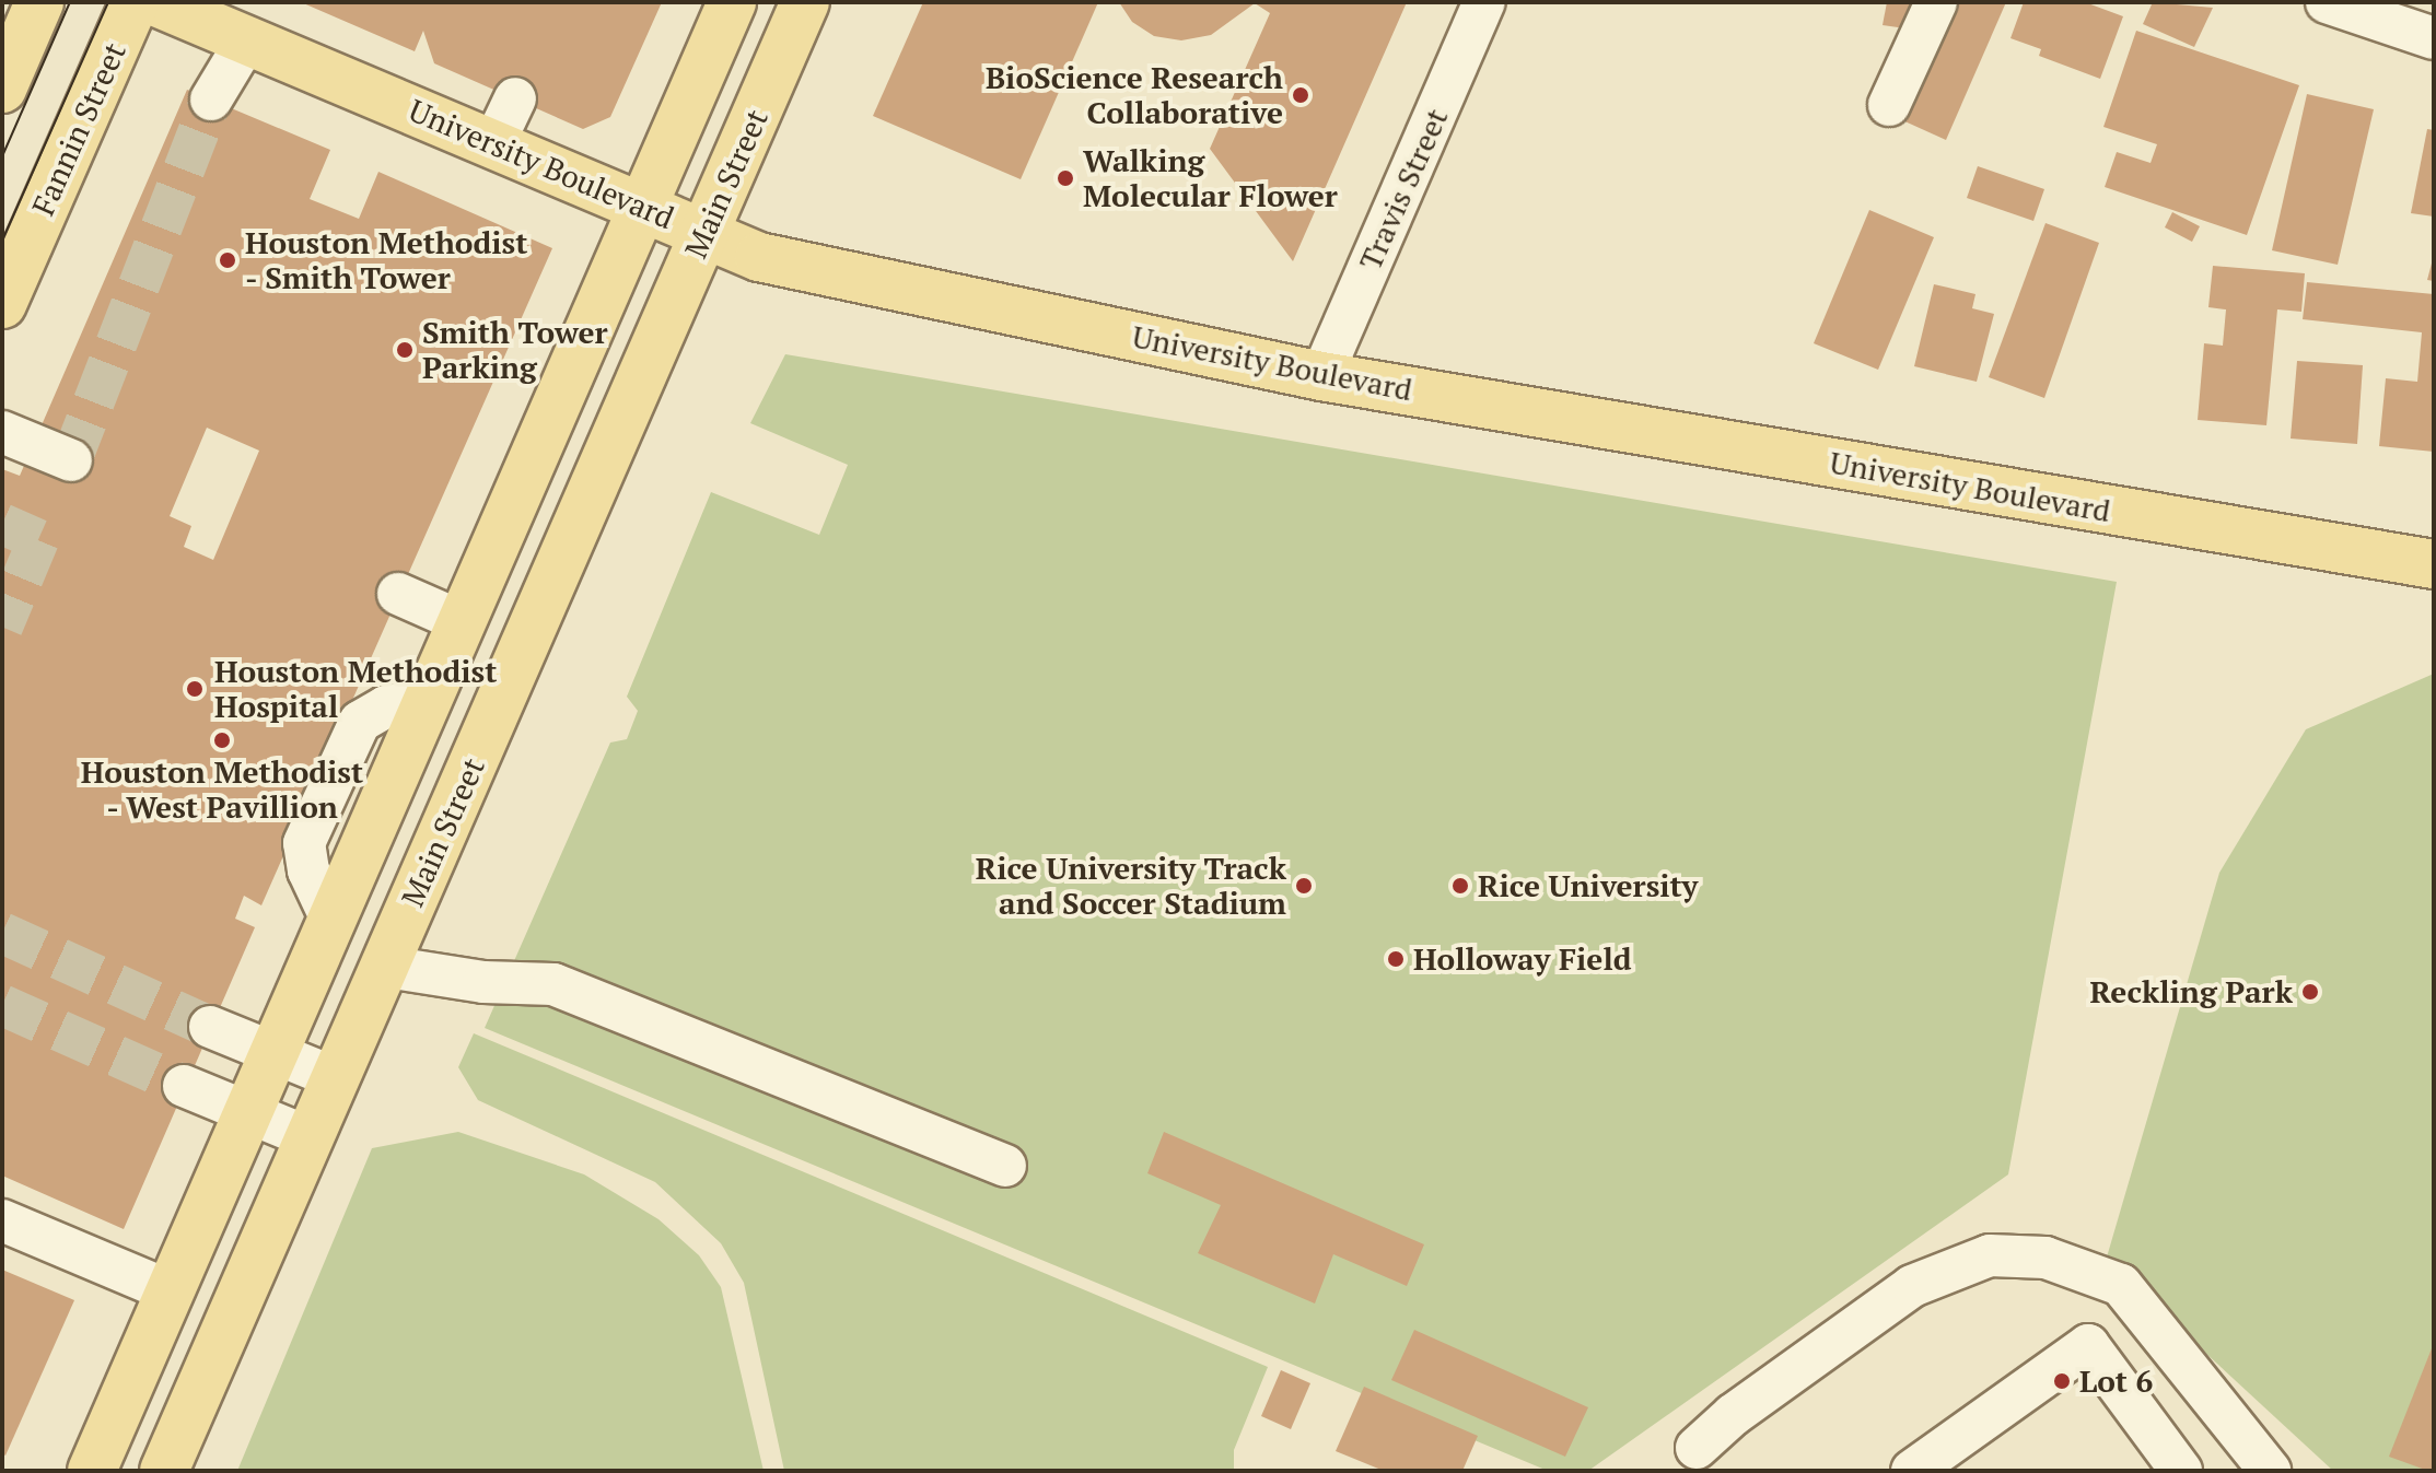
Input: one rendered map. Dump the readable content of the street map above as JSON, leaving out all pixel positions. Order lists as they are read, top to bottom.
{
  "streets": {
    "main road": ["Fannin Street", "University Boulevard", "Main Street"],
    "street": ["Travis Street"]
  },
  "crossings": [
    ["University Boulevard", "Main Street"],
    ["University Boulevard", "Travis Street"]
  ],
  "places": [
    "BioScience Research Collaborative",
    "Walking Molecular Flower",
    "Houston Methodist - Smith Tower",
    "Smith Tower Parking",
    "Houston Methodist Hospital",
    "Houston Methodist - West Pavillion",
    "Rice University Track and Soccer Stadium",
    "Rice University",
    "Holloway Field",
    "Reckling Park",
    "Lot 6"
  ]
}
